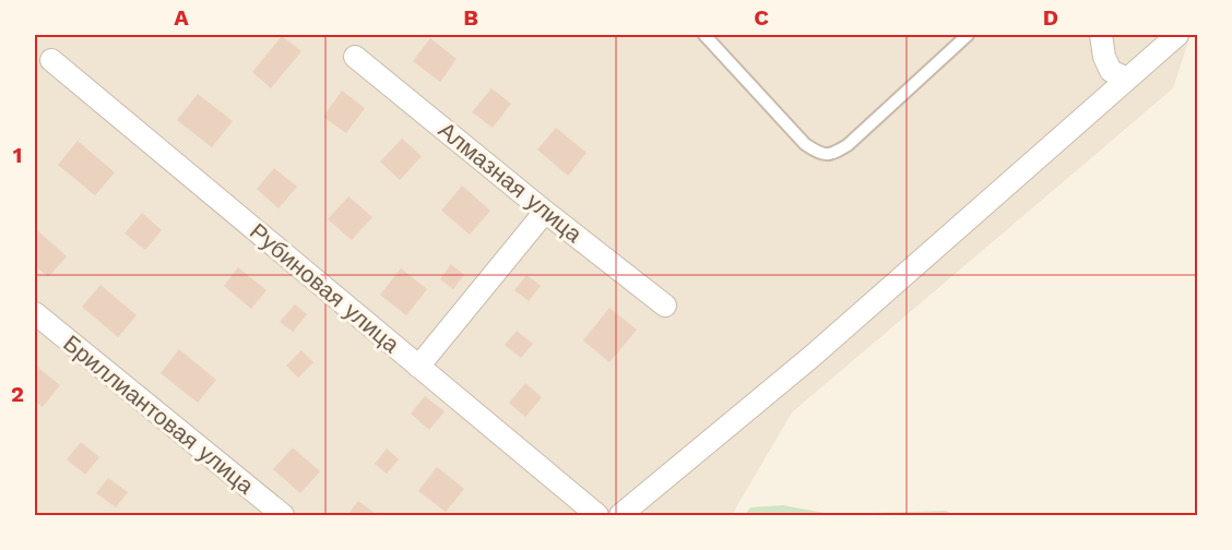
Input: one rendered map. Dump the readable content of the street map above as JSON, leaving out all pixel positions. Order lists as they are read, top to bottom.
{
  "streets": {
    "street": ["Алмазная улица", "Рубиновая улица", "Бриллиантовая улица"]
  },
  "grid": {
    "columns": [
      "A",
      "B",
      "C",
      "D"
    ],
    "rows": ["1", "2"]
  }
}
